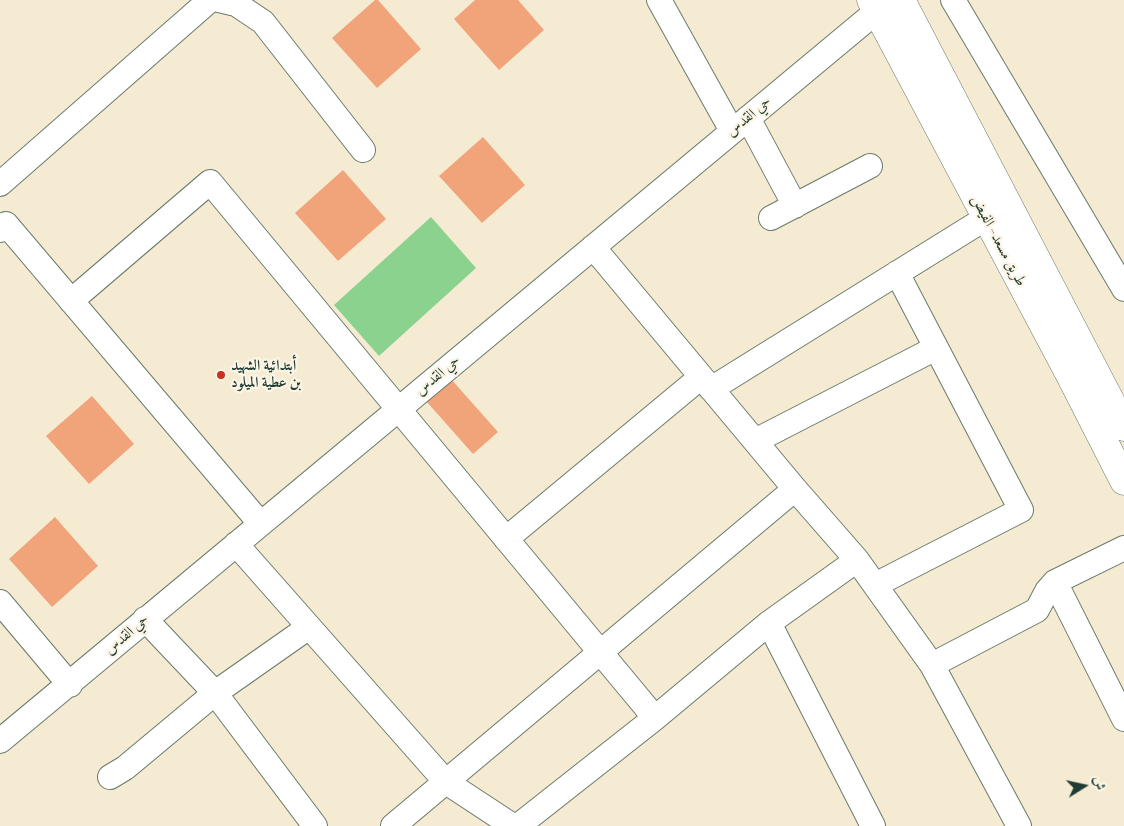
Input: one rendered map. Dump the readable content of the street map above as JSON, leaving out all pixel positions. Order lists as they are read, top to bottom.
{
  "streets": {
    "main road": ["طريق مسعد - الفيض"],
    "street": ["حي القدس"]
  },
  "crossings": [
    ["حي القدس", "طريق مسعد - الفيض"]
  ],
  "places": ["أبتدائية الشهيد بن عطية الميلود"],
  "north": "right"
}
